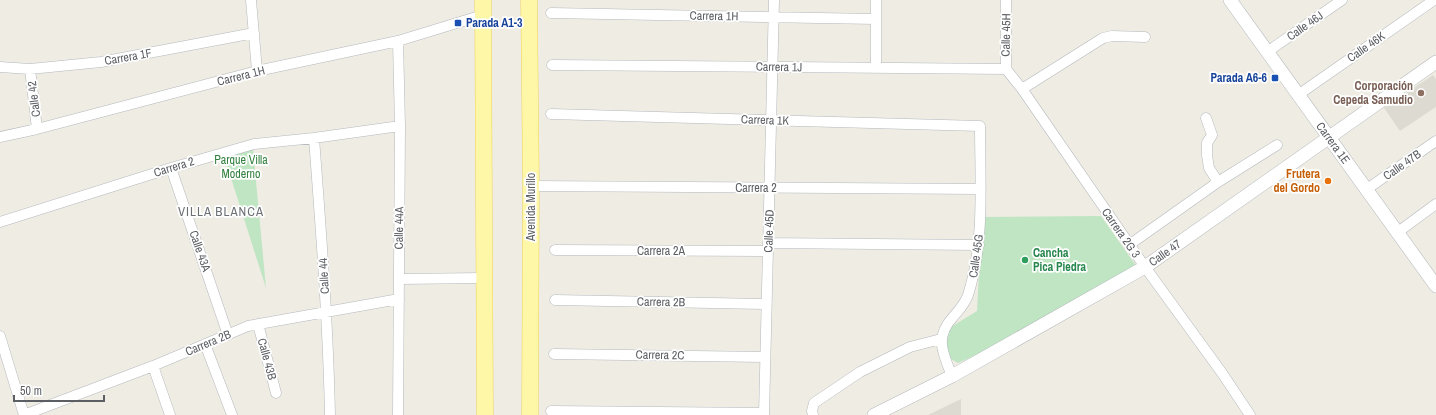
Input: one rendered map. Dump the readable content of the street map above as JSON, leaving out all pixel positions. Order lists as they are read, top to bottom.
{
  "streets": {
    "main road": ["Avenida Murillo"],
    "street": [
      "Carrera 1H",
      "Calle 46J",
      "Calle 45H",
      "Calle 46K",
      "Carrera 1F",
      "Carrera 1J",
      "Calle 42",
      "Carrera 1K",
      "Carrera 1E",
      "Calle 47B",
      "Carrera 2",
      "Calle 44A",
      "Calle 45D",
      "Carrera 2G 3",
      "Calle 43A",
      "Carrera 2A",
      "Calle 47",
      "Calle 45G",
      "Calle 44",
      "Carrera 2B",
      "Carrera 2C",
      "Calle 43B"
    ]
  },
  "crossings": [
    ["Carrera 1H", "Calle 42"],
    ["Carrera 1H", "Calle 44A"],
    ["Carrera 1H", "Calle 45D"],
    ["Calle 46J", "Carrera 1E"],
    ["Calle 45H", "Carrera 1J"],
    ["Calle 45H", "Carrera 2G 3"],
    ["Calle 46K", "Carrera 1E"],
    ["Carrera 1F", "Calle 42"],
    ["Carrera 1J", "Calle 45D"],
    ["Carrera 1J", "Carrera 2G 3"],
    ["Carrera 1K", "Calle 45D"],
    ["Carrera 1K", "Calle 45G"],
    ["Carrera 1E", "Calle 47B"],
    ["Carrera 1E", "Calle 47"],
    ["Carrera 2", "Avenida Murillo"],
    ["Carrera 2", "Calle 44A"],
    ["Carrera 2", "Calle 45D"],
    ["Carrera 2", "Calle 43A"],
    ["Carrera 2", "Calle 45G"],
    ["Carrera 2", "Calle 44"],
    ["Calle 44A", "Carrera 2B"],
    ["Calle 45D", "Carrera 2A"],
    ["Calle 45D", "Carrera 2B"],
    ["Calle 45D", "Carrera 2C"],
    ["Carrera 2G 3", "Calle 47"],
    ["Calle 43A", "Carrera 2B"],
    ["Carrera 2A", "Calle 45G"],
    ["Calle 44", "Carrera 2B"],
    ["Carrera 2B", "Calle 43B"]
  ],
  "districts": ["VILLA BLANCA"],
  "parks": ["Parque Villa Moderno"],
  "places": {
    "transit": ["Parada A1-3", "Parada A6-6"],
    "other": ["Corporación Cepeda Samudio", "Frutera del Gordo", "Cancha Pica Piedra"]
  },
  "scale_bar": "50 m"
}
